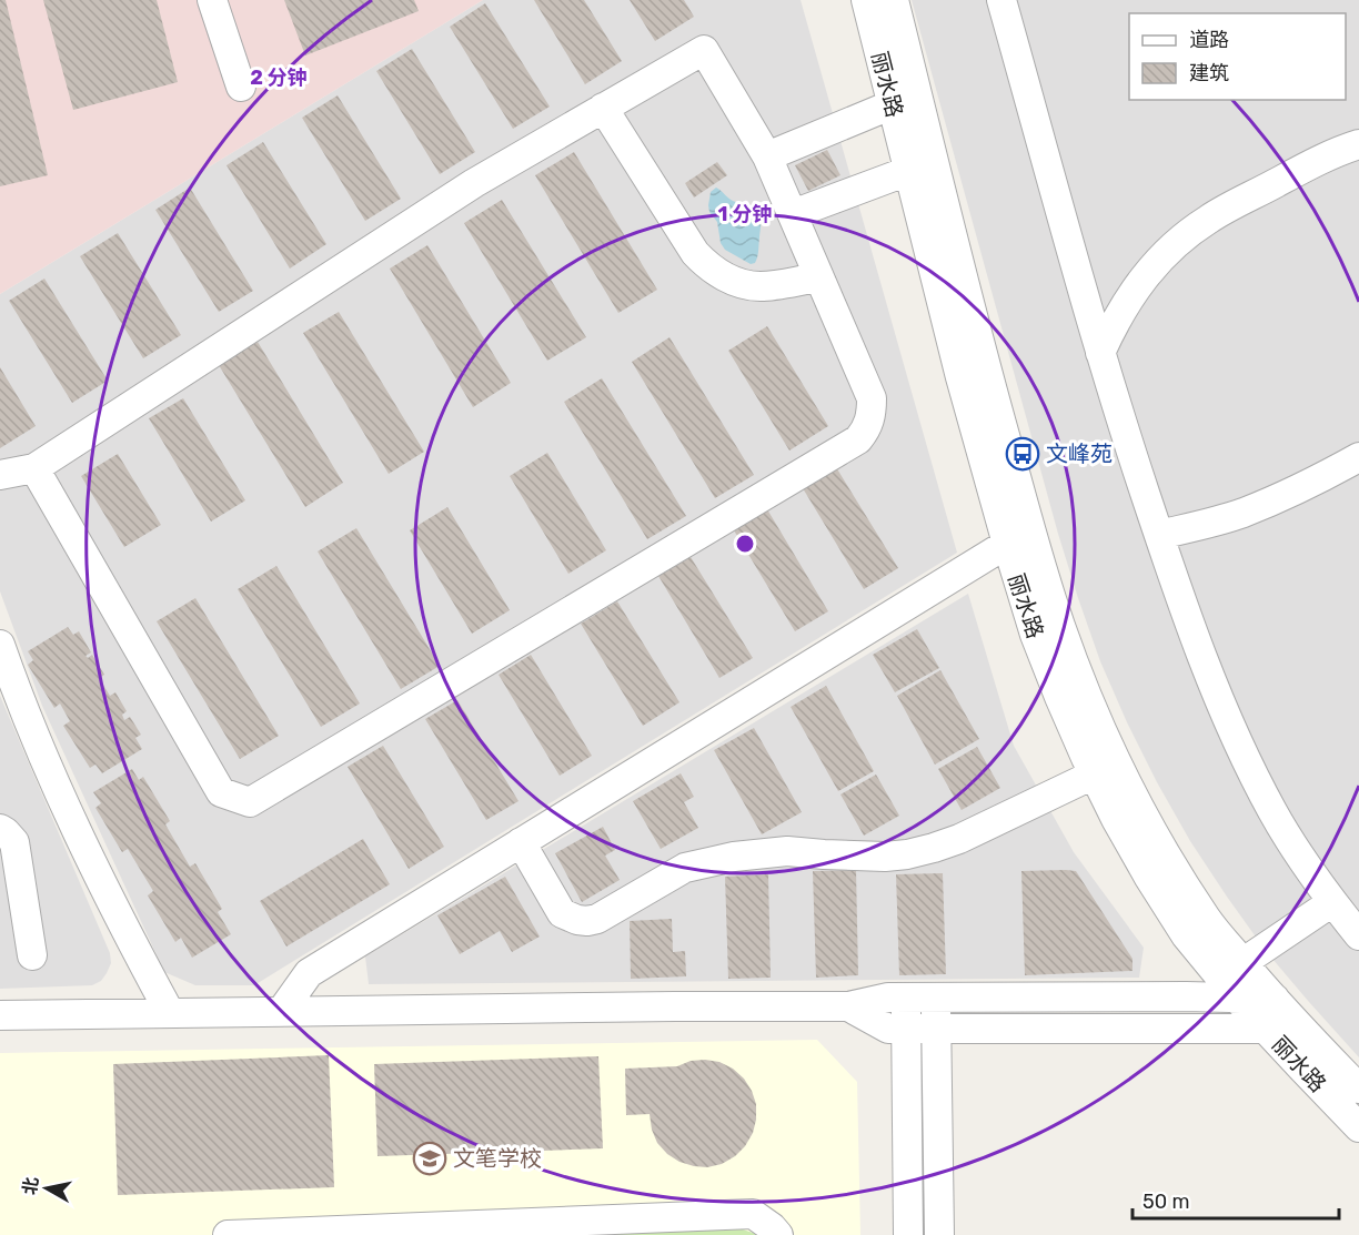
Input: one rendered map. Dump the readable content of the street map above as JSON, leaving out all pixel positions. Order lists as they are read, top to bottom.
{
  "streets": {
    "street": ["丽水路"]
  },
  "places": {
    "bus stop": ["文峰苑"],
    "school or university": ["文笔学校"]
  },
  "legend": ["道路", "建筑"],
  "scale_bar": "50 m",
  "north": "left",
  "rings": ["2 分钟", "1 分钟"]
}
